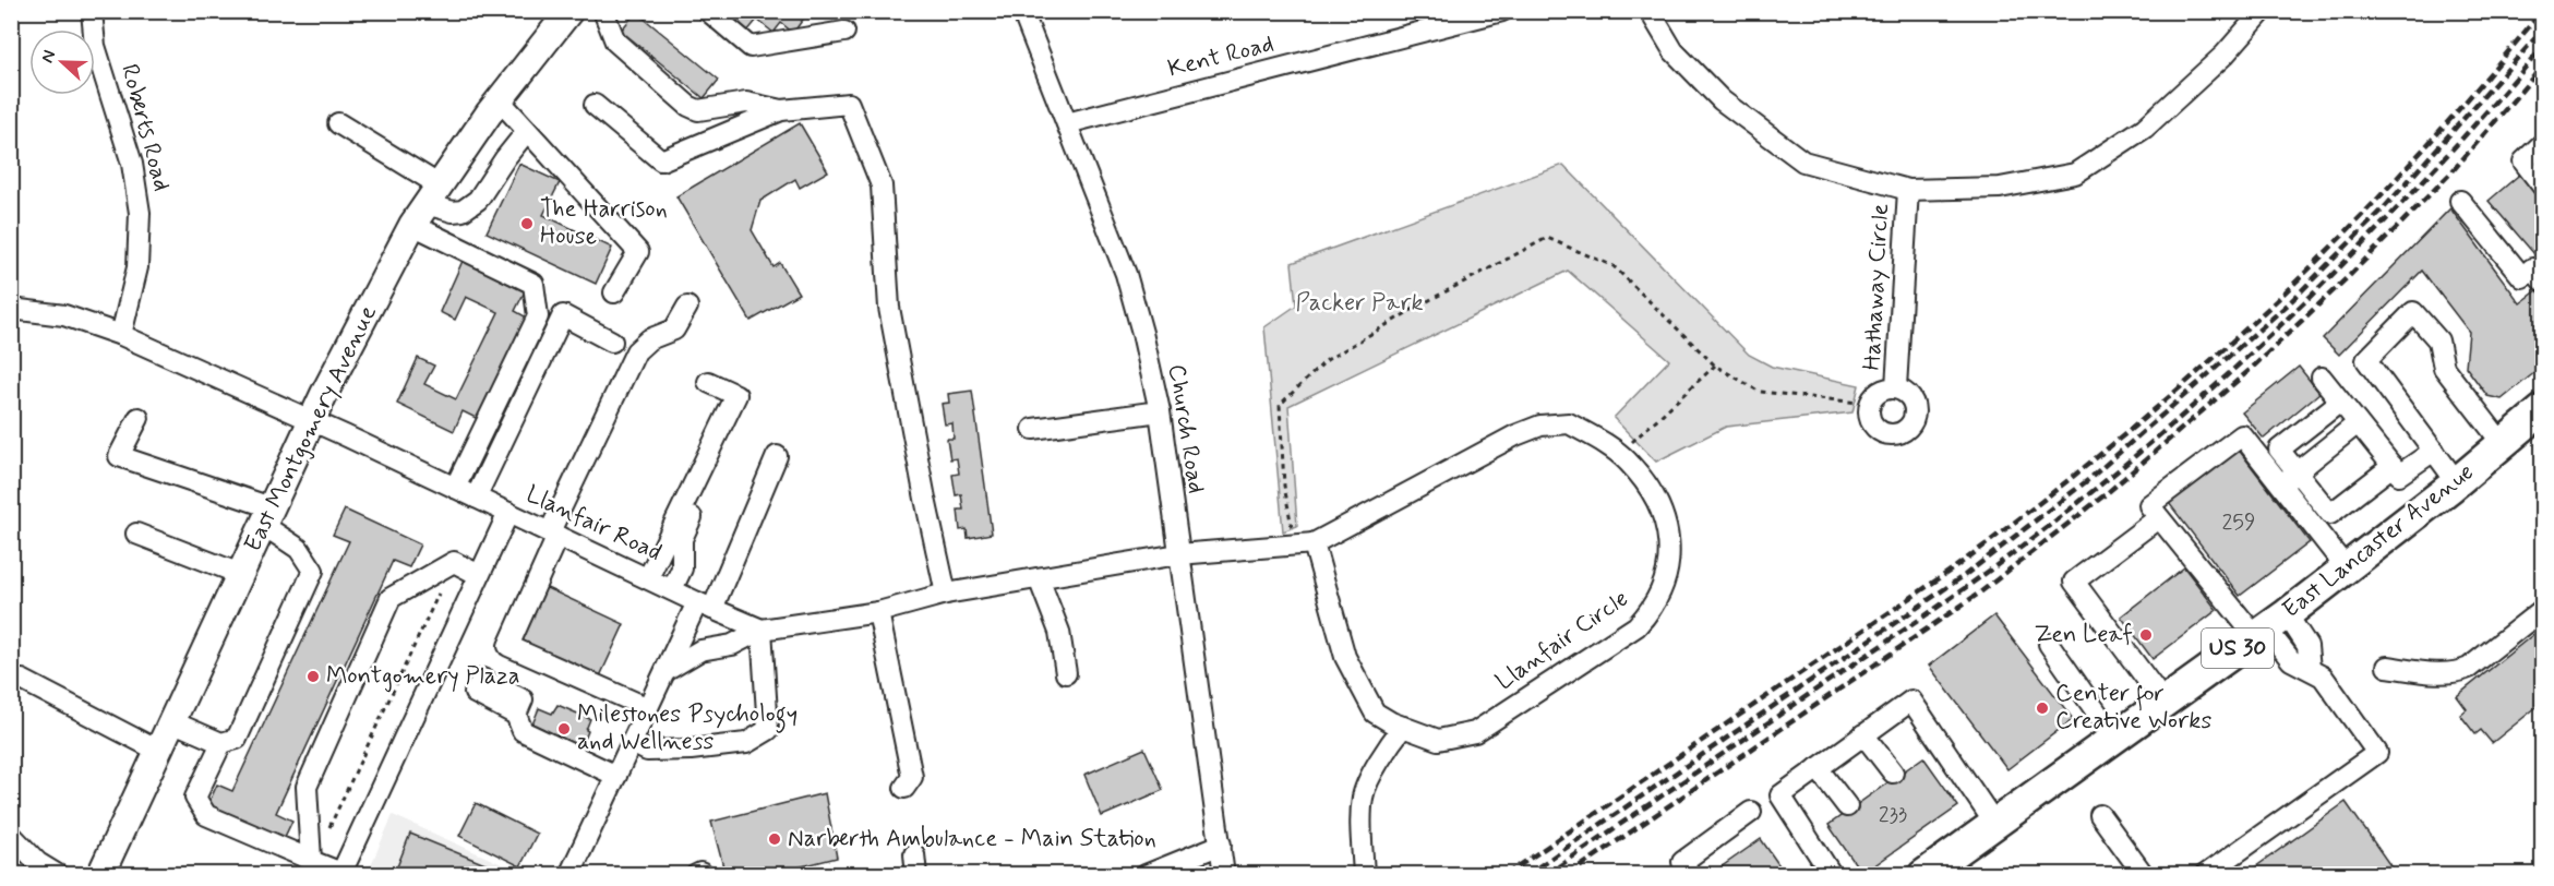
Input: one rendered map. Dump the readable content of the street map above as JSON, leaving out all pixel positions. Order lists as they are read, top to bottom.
{
  "streets": {
    "highway": ["East Lancaster Avenue", "US 30"],
    "main road": ["East Montgomery Avenue"],
    "street": [
      "Kent Road",
      "Roberts Road",
      "Hathaway Circle",
      "Church Road",
      "Llanfair Road",
      "Llanfair Circle"
    ]
  },
  "crossings": [
    ["Kent Road", "Church Road"],
    ["Roberts Road", "Llanfair Road"],
    ["East Montgomery Avenue", "Llanfair Road"],
    ["Church Road", "Llanfair Circle"]
  ],
  "parks": ["Packer Park"],
  "places": [
    "The Harrison House",
    "Zen Leaf",
    "Montgomery Plaza",
    "Center for Creative Works",
    "Milestones Psychology and Wellness",
    "Narberth Ambulance - Main Station"
  ],
  "house_numbers": ["259", "233"],
  "north": "left"
}
